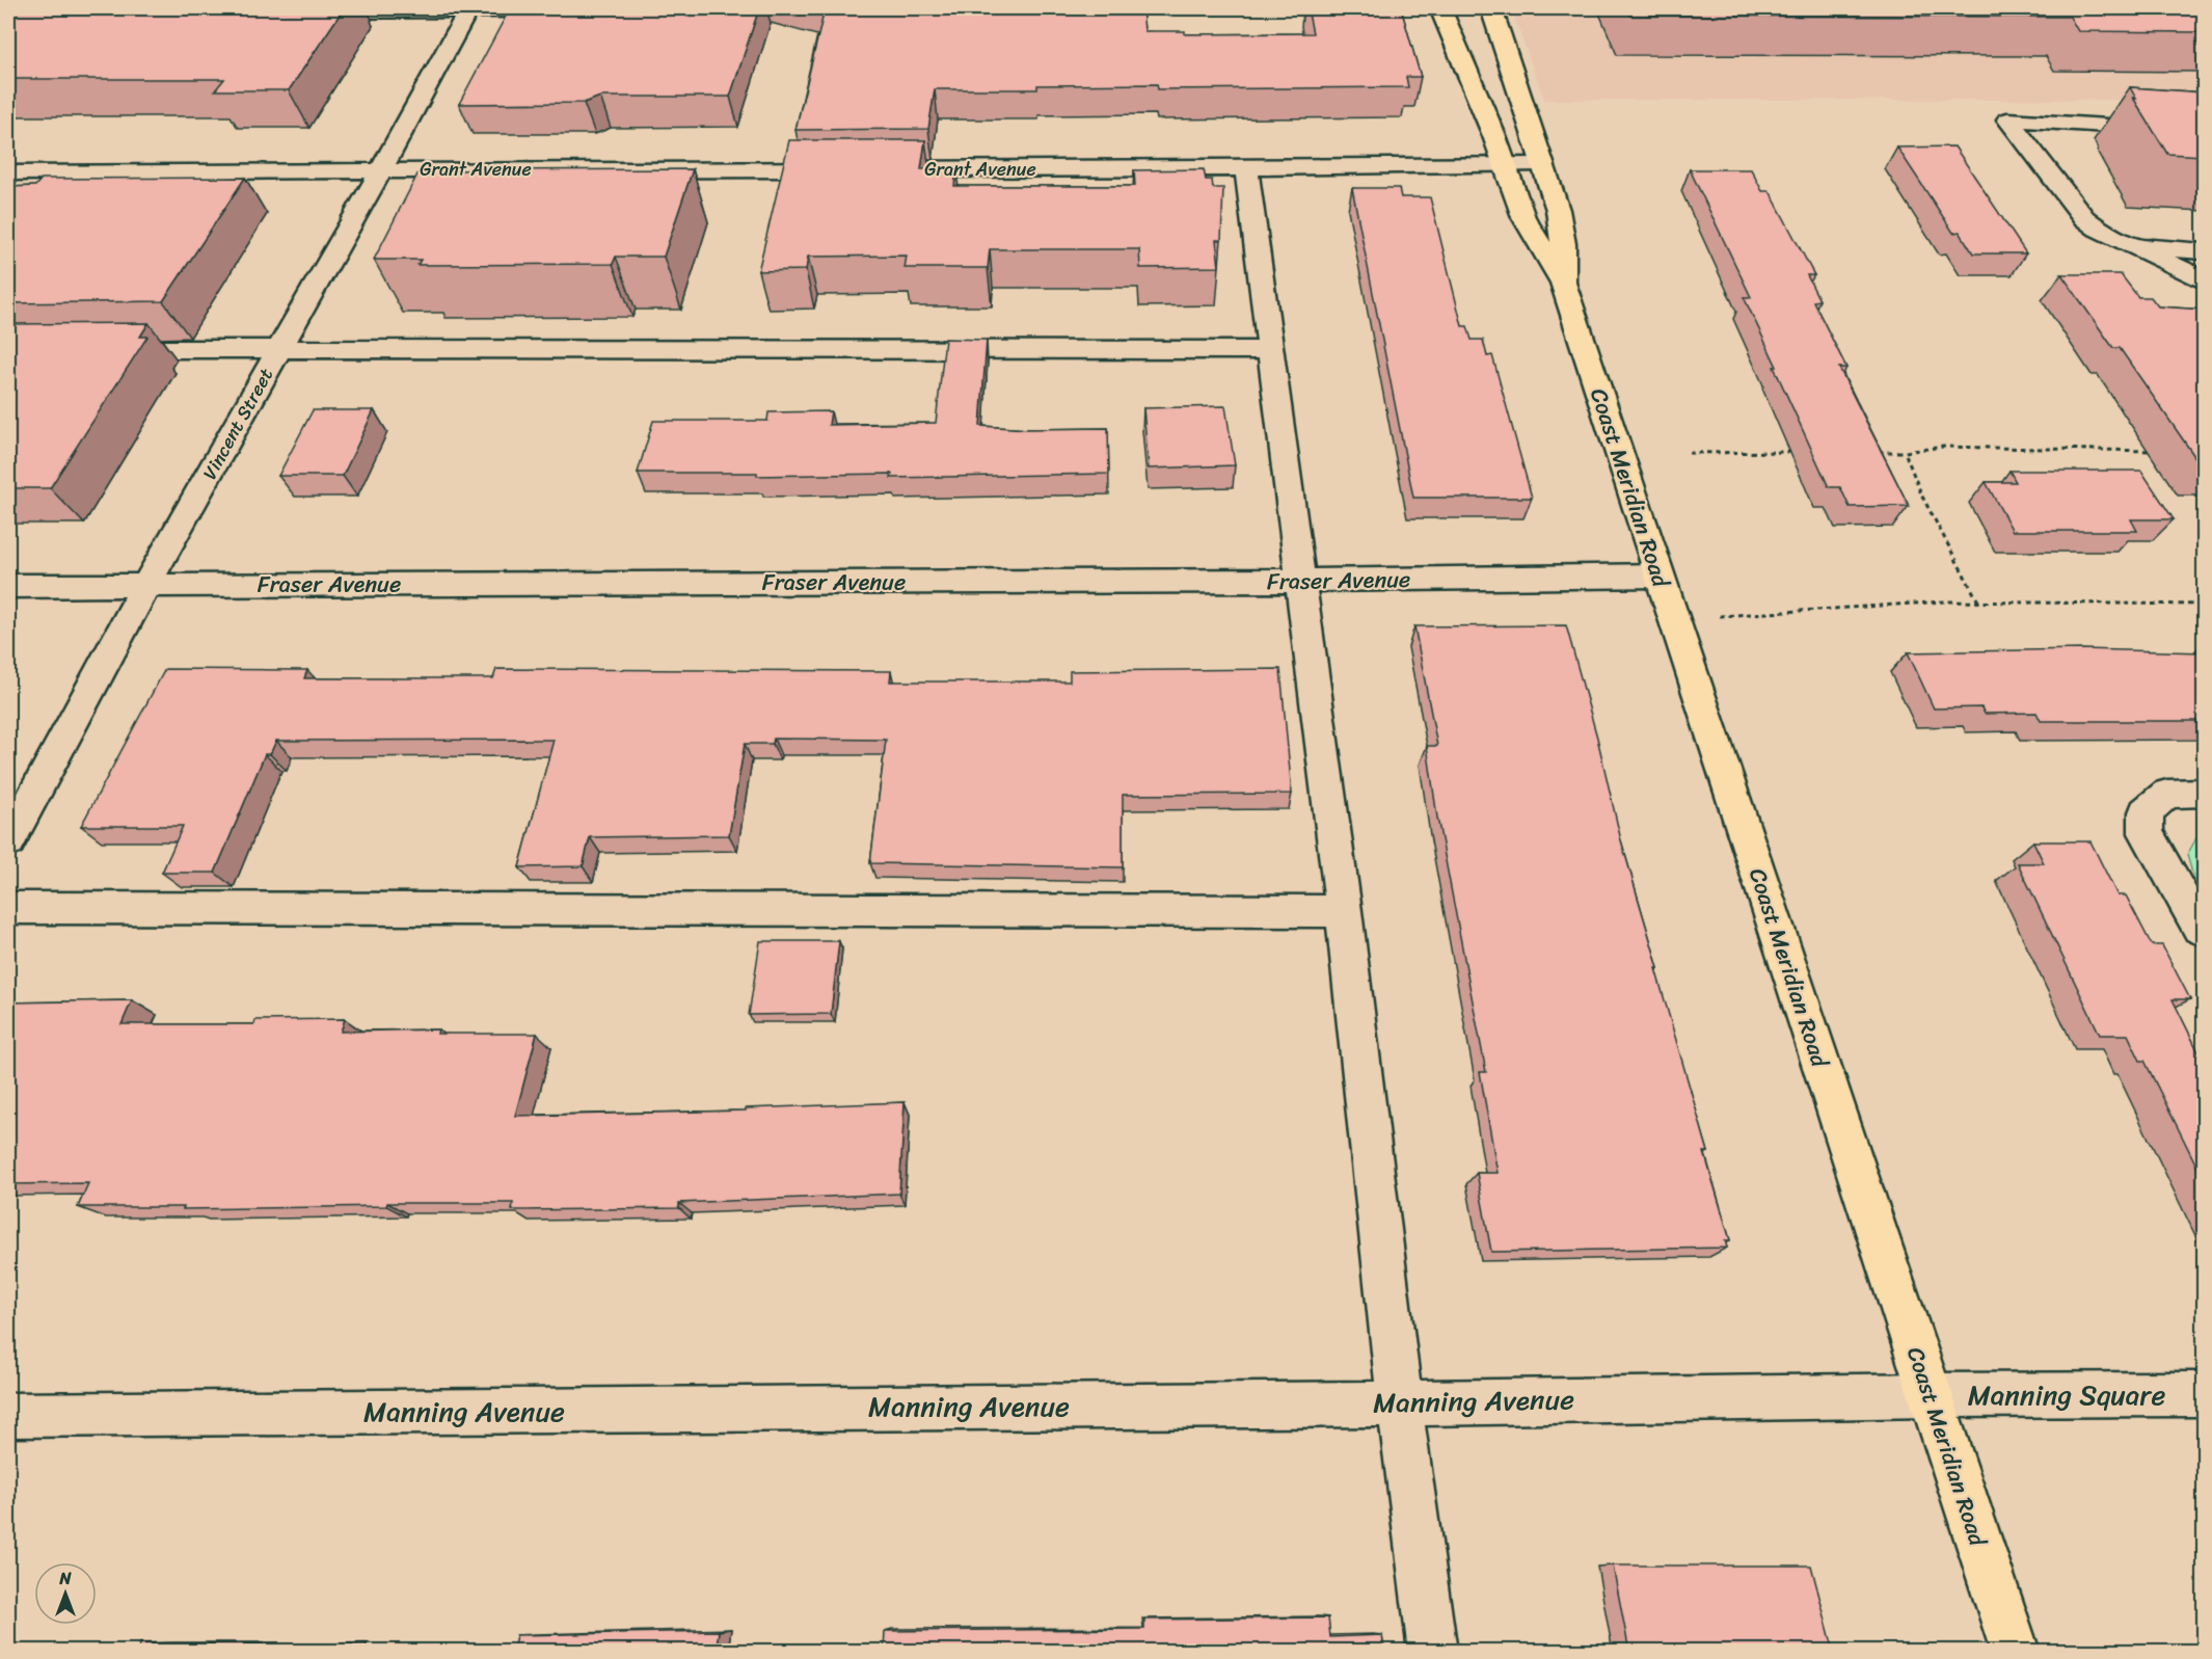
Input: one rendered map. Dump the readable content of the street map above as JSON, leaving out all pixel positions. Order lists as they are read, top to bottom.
{
  "streets": {
    "main road": ["Coast Meridian Road"],
    "street": [
      "Grant Avenue",
      "Vincent Street",
      "Fraser Avenue",
      "Manning Square",
      "Manning Avenue"
    ]
  },
  "crossings": [
    ["Grant Avenue", "Vincent Street"],
    ["Grant Avenue", "Coast Meridian Road"],
    ["Vincent Street", "Fraser Avenue"],
    ["Coast Meridian Road", "Fraser Avenue"],
    ["Coast Meridian Road", "Manning Square"],
    ["Coast Meridian Road", "Manning Avenue"],
    ["Manning Square", "Manning Avenue"]
  ],
  "north": "top"
}
